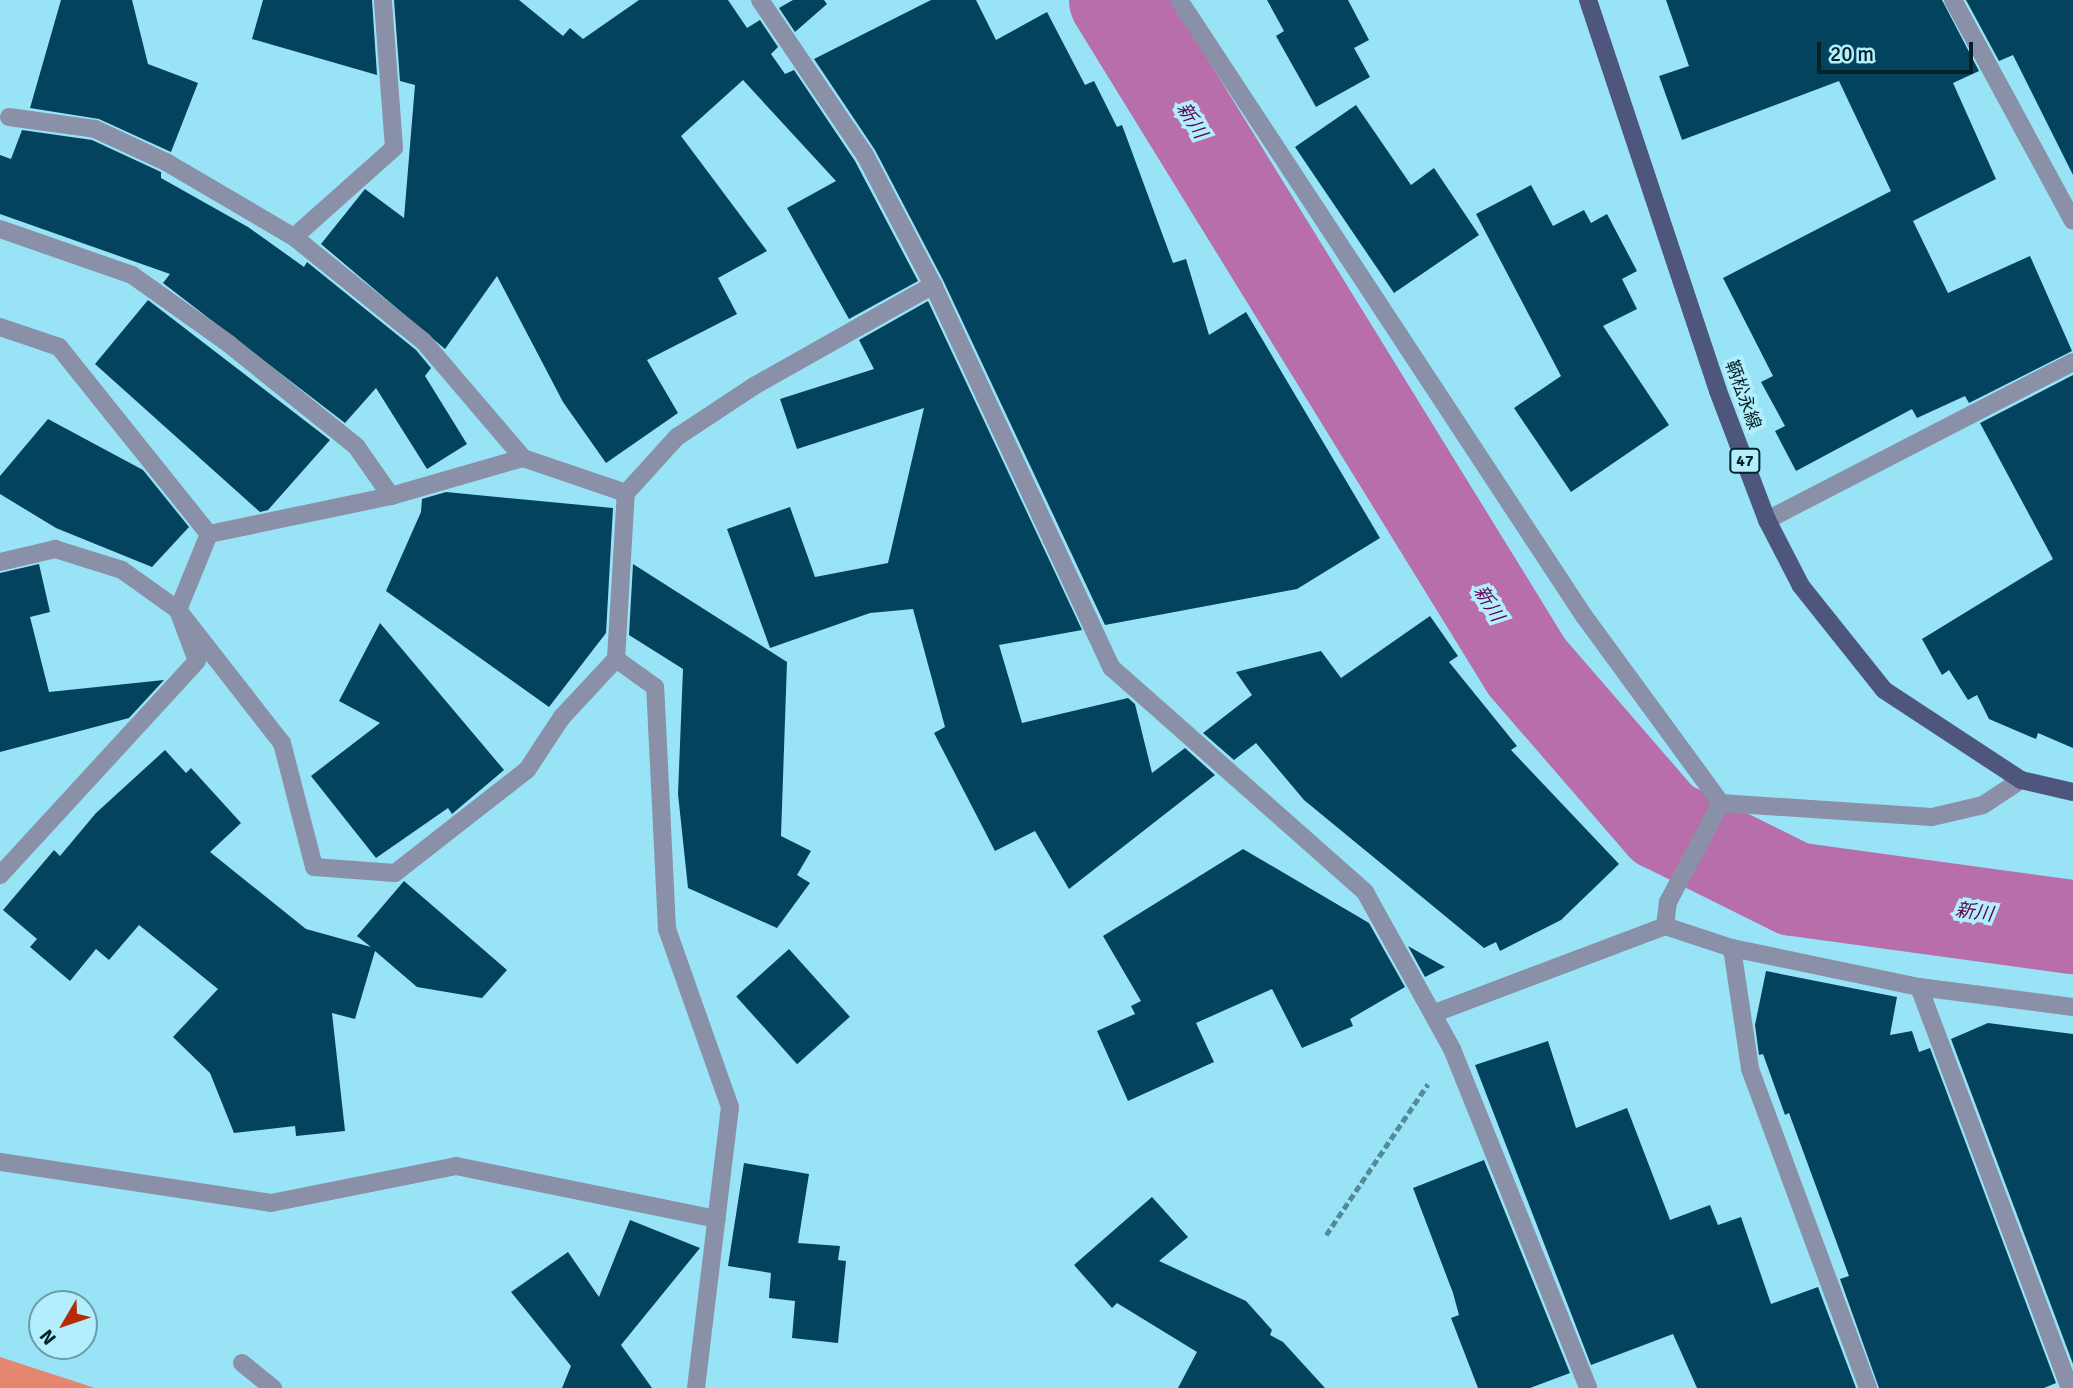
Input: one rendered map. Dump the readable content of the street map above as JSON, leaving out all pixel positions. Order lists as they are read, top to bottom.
{
  "streets": {
    "main road": ["鞆松永線", "47"]
  },
  "water": ["新川"],
  "scale_bar": "20 m",
  "north": "bottom left"
}
